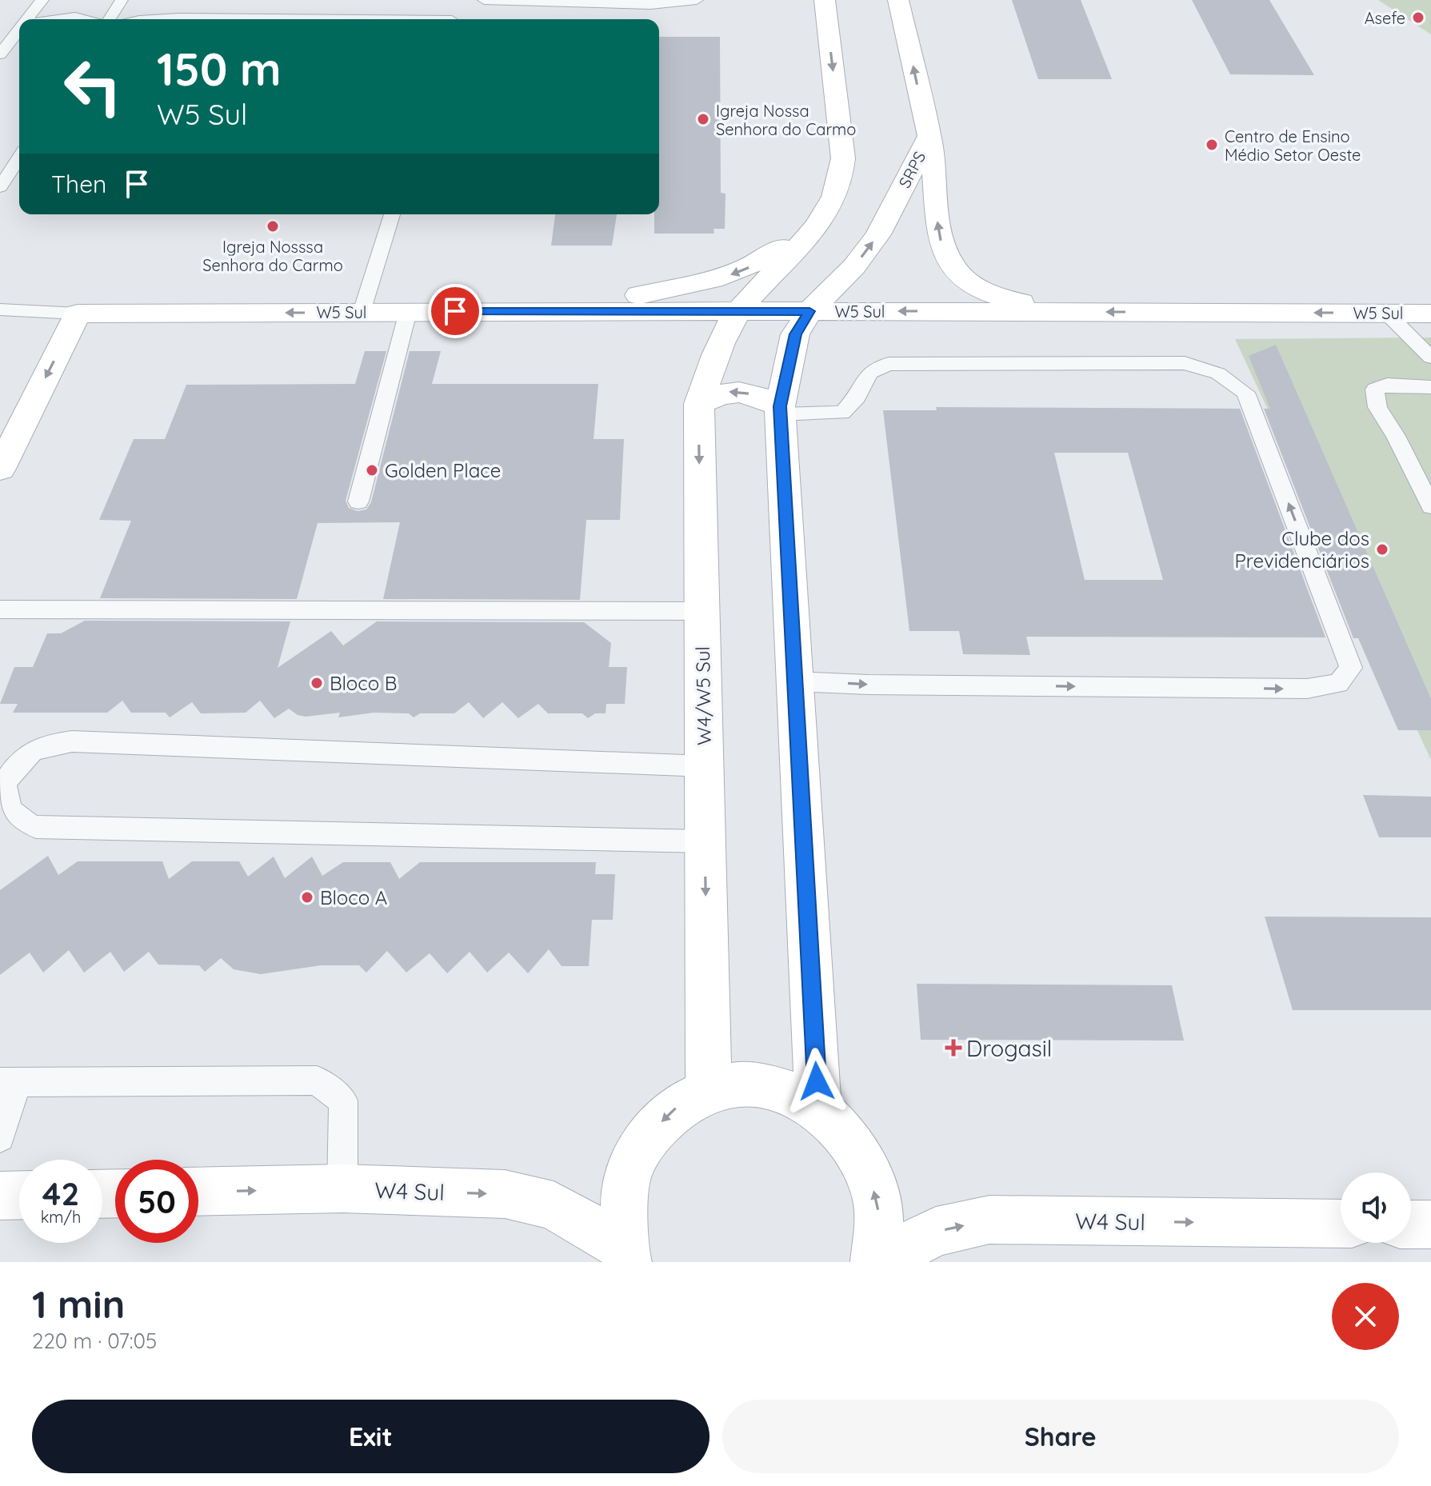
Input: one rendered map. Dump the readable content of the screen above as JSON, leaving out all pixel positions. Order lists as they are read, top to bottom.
{
  "streets": {
    "main road": [
      "SRPS",
      "W5 Sul",
      "W4/W5 Sul",
      "W4 Sul"
    ]
  },
  "crossings": [
    ["SRPS", "W5 Sul"],
    ["W5 Sul", "W4/W5 Sul"]
  ],
  "one_way": ["W5 Sul", "W4 Sul"],
  "places": {
    "other": [
      "Asefe",
      "Igreja Nossa Senhora do Carmo",
      "Centro de Ensino Médio Setor Oeste",
      "Igreja Nosssa Senhora do Carmo",
      "Golden Place",
      "Clube dos Previdenciários",
      "Bloco B",
      "Bloco A"
    ],
    "health": ["Drogasil"]
  },
  "page": {
    "turn": ["150 m", "W5 Sul"],
    "then": "Then",
    "speed": "42 km/h",
    "limit": "50",
    "heading": ["1 min", "220 m · 07:05"],
    "buttons": ["Exit", "Share"]
  }
}
